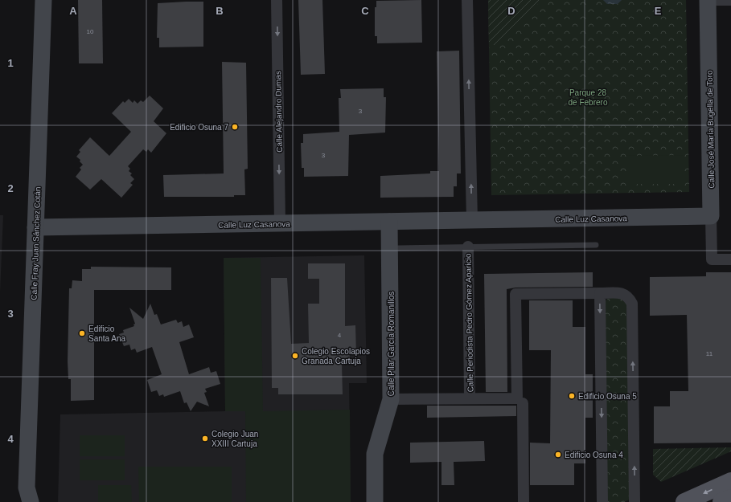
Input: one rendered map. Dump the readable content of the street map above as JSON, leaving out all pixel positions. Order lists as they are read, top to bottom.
{
  "streets": {
    "street": [
      "Calle Alejandro Dumas",
      "Calle José María Bugella de Toro",
      "Calle Luz Casanova",
      "Calle Fray Juan Sánchez Cotán",
      "Calle Periodista Pedro Gómez Aparicio",
      "Calle Pilar García Romanillos"
    ]
  },
  "crossings": [
    ["Calle Alejandro Dumas", "Calle Luz Casanova"],
    ["Calle José María Bugella de Toro", "Calle Luz Casanova"],
    ["Calle Luz Casanova", "Calle Fray Juan Sánchez Cotán"],
    ["Calle Luz Casanova", "Calle Pilar García Romanillos"]
  ],
  "one_way": ["Calle Alejandro Dumas"],
  "parks": ["Parque 28 de Febrero"],
  "places": [
    "Edificio Osuna 7",
    "Edificio Santa Ana",
    "Colegio Escolapios Granada Cartuja",
    "Edificio Osuna 5",
    "Colegio Juan XXIII Cartuja",
    "Edificio Osuna 4"
  ],
  "house_numbers": [
    "10",
    "3",
    "3",
    "4",
    "11"
  ],
  "grid": {
    "columns": [
      "A",
      "B",
      "C",
      "D",
      "E"
    ],
    "rows": [
      "1",
      "2",
      "3",
      "4"
    ]
  }
}
